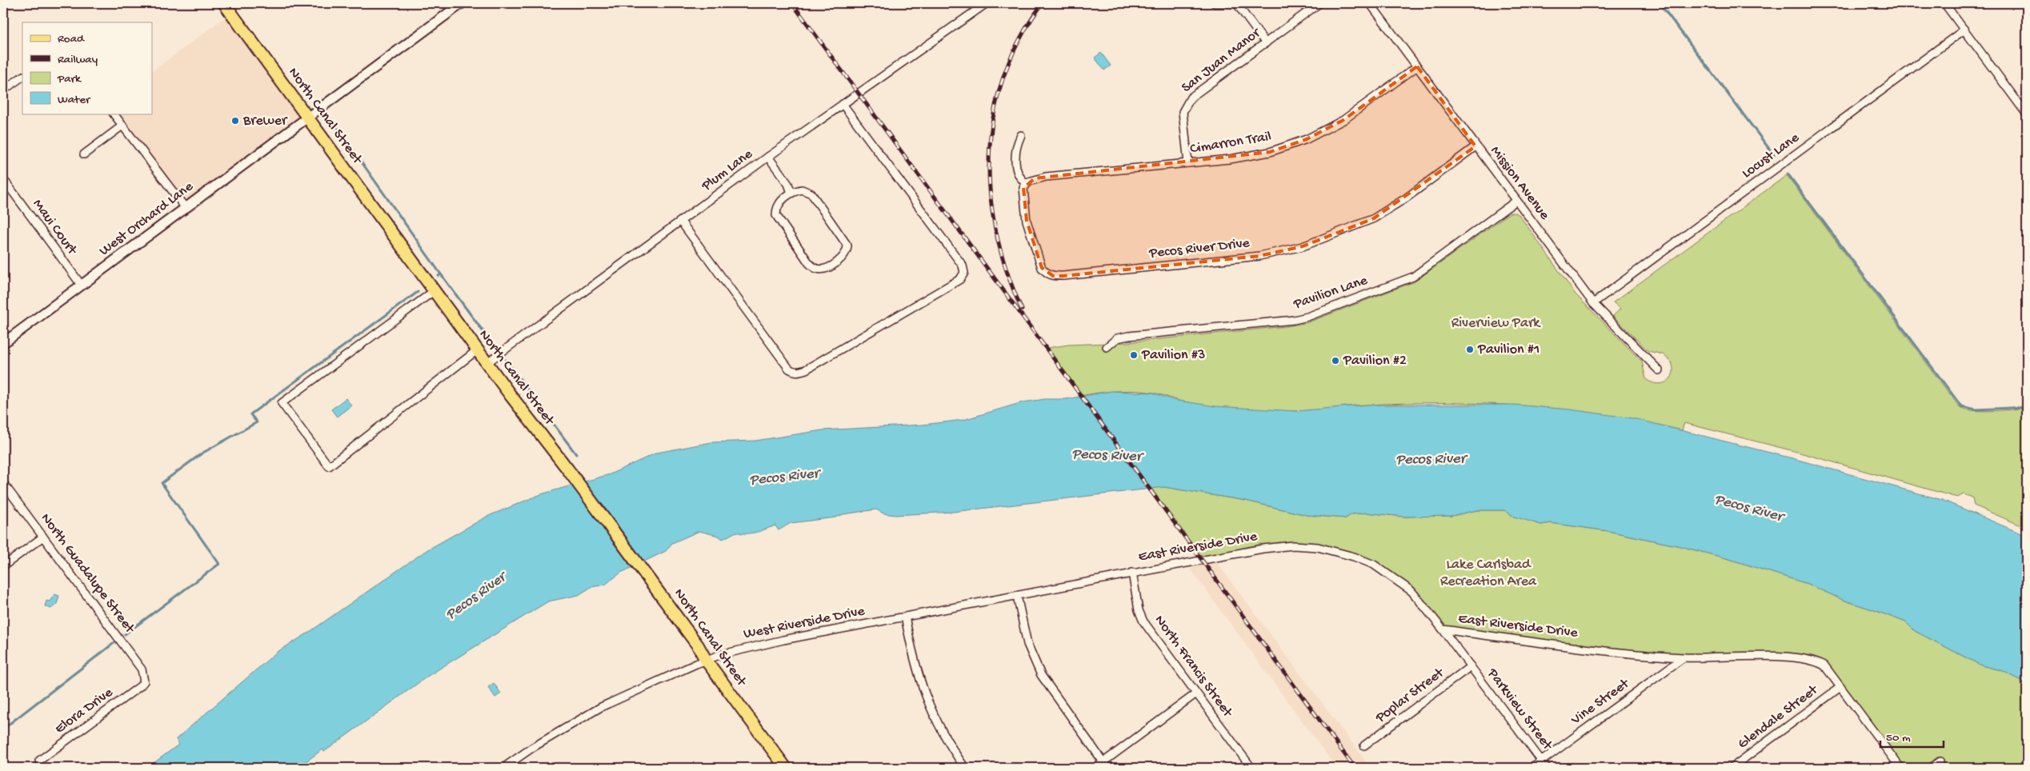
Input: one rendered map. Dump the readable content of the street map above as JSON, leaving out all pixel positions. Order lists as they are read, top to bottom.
{
  "streets": {
    "main road": ["North Canal Street"],
    "street": [
      "San Juan Manor",
      "Cimarron Trail",
      "Locust Lane",
      "Plum Lane",
      "Mission Avenue",
      "West Orchard Lane",
      "Maui Court",
      "Pecos River Drive",
      "Pavilion Lane",
      "East Riverside Drive",
      "North Guadalupe Street",
      "West Riverside Drive",
      "North Francis Street",
      "Poplar Street",
      "Vine Street",
      "Parkview Street",
      "Elora Drive",
      "Glendale Street"
    ]
  },
  "crossings": [
    ["San Juan Manor", "Cimarron Trail"],
    ["North Canal Street", "Plum Lane"],
    ["North Canal Street", "West Orchard Lane"],
    ["North Canal Street", "West Riverside Drive"],
    ["Cimarron Trail", "Mission Avenue"],
    ["Cimarron Trail", "Pecos River Drive"],
    ["Locust Lane", "Mission Avenue"],
    ["Mission Avenue", "Pecos River Drive"],
    ["Mission Avenue", "Pavilion Lane"],
    ["West Orchard Lane", "Maui Court"],
    ["East Riverside Drive", "West Riverside Drive"],
    ["East Riverside Drive", "North Francis Street"],
    ["East Riverside Drive", "Vine Street"],
    ["East Riverside Drive", "Parkview Street"],
    ["East Riverside Drive", "Glendale Street"],
    ["North Guadalupe Street", "Elora Drive"],
    ["Poplar Street", "Parkview Street"],
    ["Vine Street", "Parkview Street"]
  ],
  "water": ["Pecos River"],
  "parks": ["Riverview Park", "Lake Carlsbad Recreation Area"],
  "places": [
    "Brewer",
    "Pavilion #1",
    "Pavilion #3",
    "Pavilion #2"
  ],
  "legend": [
    "Road",
    "Railway",
    "Park",
    "Water"
  ],
  "scale_bar": "50 m"
}
